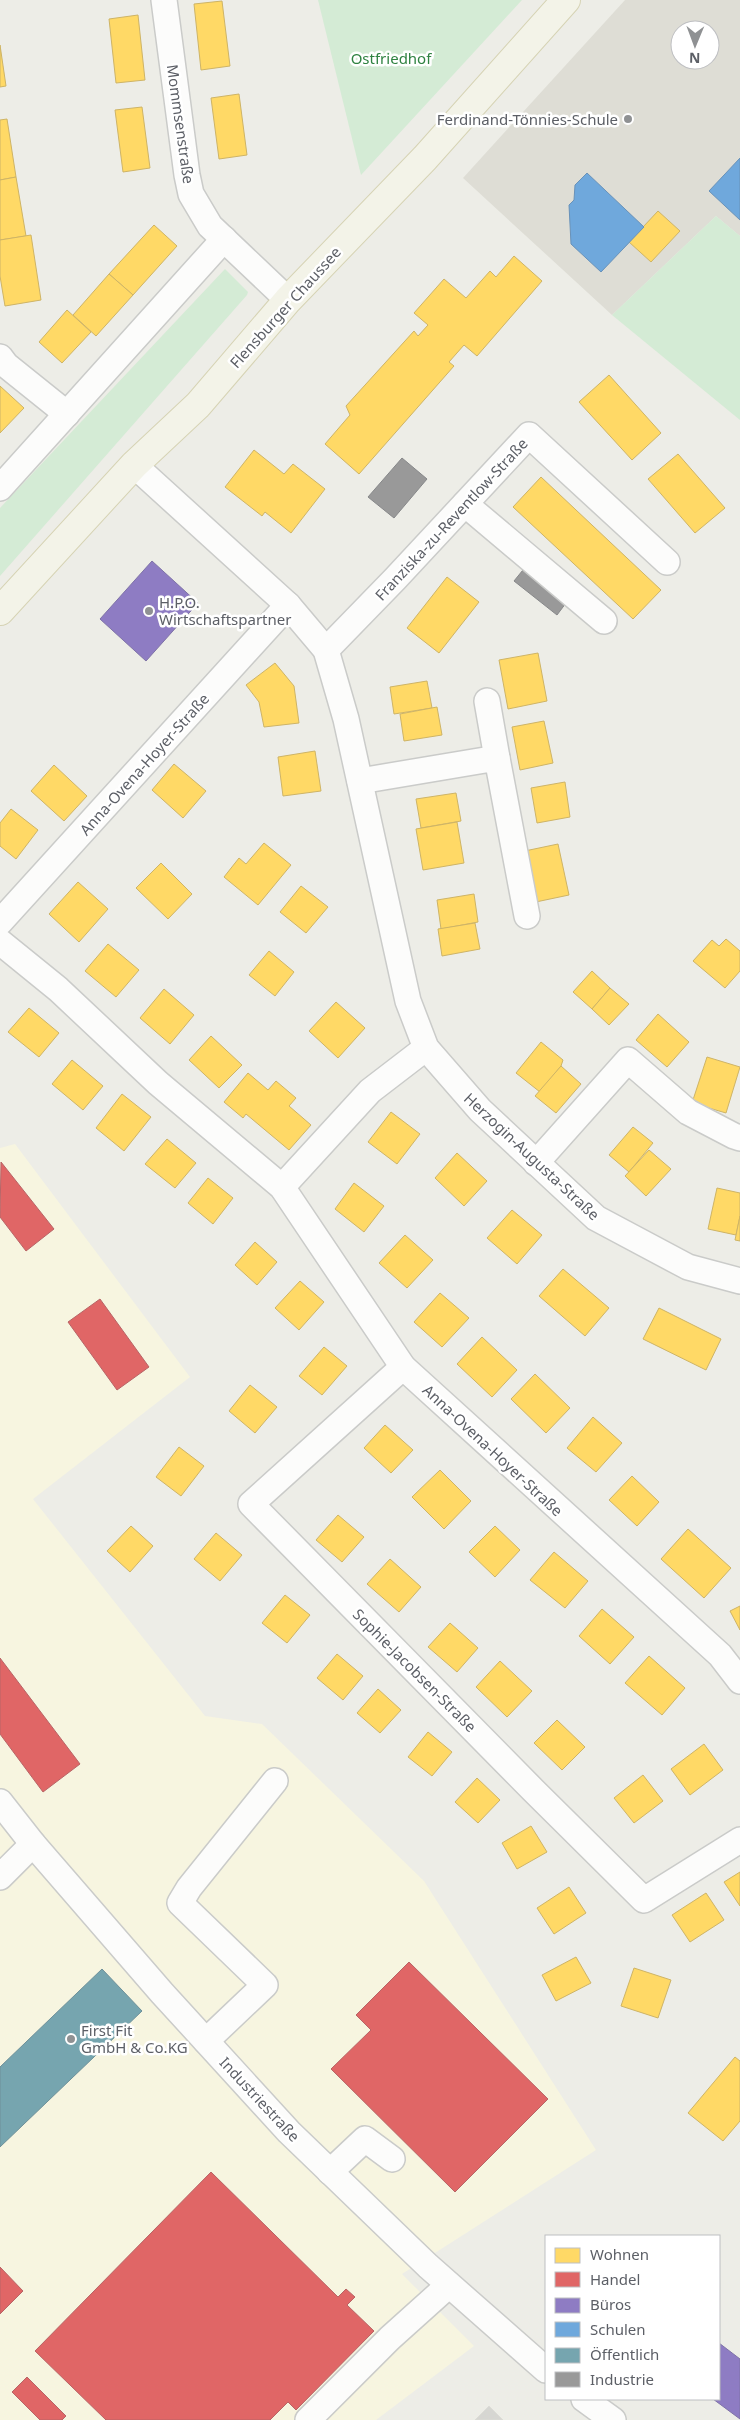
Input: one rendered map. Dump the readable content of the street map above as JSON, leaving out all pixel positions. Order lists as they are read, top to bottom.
{
  "streets": {
    "main road": ["Flensburger Chaussee"],
    "street": [
      "Mommsenstraße",
      "Franziska-zu-Reventlow-Straße",
      "Anna-Ovena-Hoyer-Straße",
      "Herzogin-Augusta-Straße",
      "Sophie-Jacobsen-Straße",
      "Industriestraße"
    ]
  },
  "crossings": [
    ["Mommsenstraße", "Flensburger Chaussee"],
    ["Flensburger Chaussee", "Herzogin-Augusta-Straße"],
    ["Franziska-zu-Reventlow-Straße", "Herzogin-Augusta-Straße"],
    ["Anna-Ovena-Hoyer-Straße", "Herzogin-Augusta-Straße"],
    ["Anna-Ovena-Hoyer-Straße", "Sophie-Jacobsen-Straße"]
  ],
  "parks": ["Ostfriedhof"],
  "places": ["Ferdinand-Tönnies-Schule", "H.P.O. Wirtschaftspartner", "First Fit GmbH & Co.KG"],
  "legend": [
    "Wohnen",
    "Handel",
    "Büros",
    "Schulen",
    "Öffentlich",
    "Industrie"
  ],
  "north": "bottom"
}
